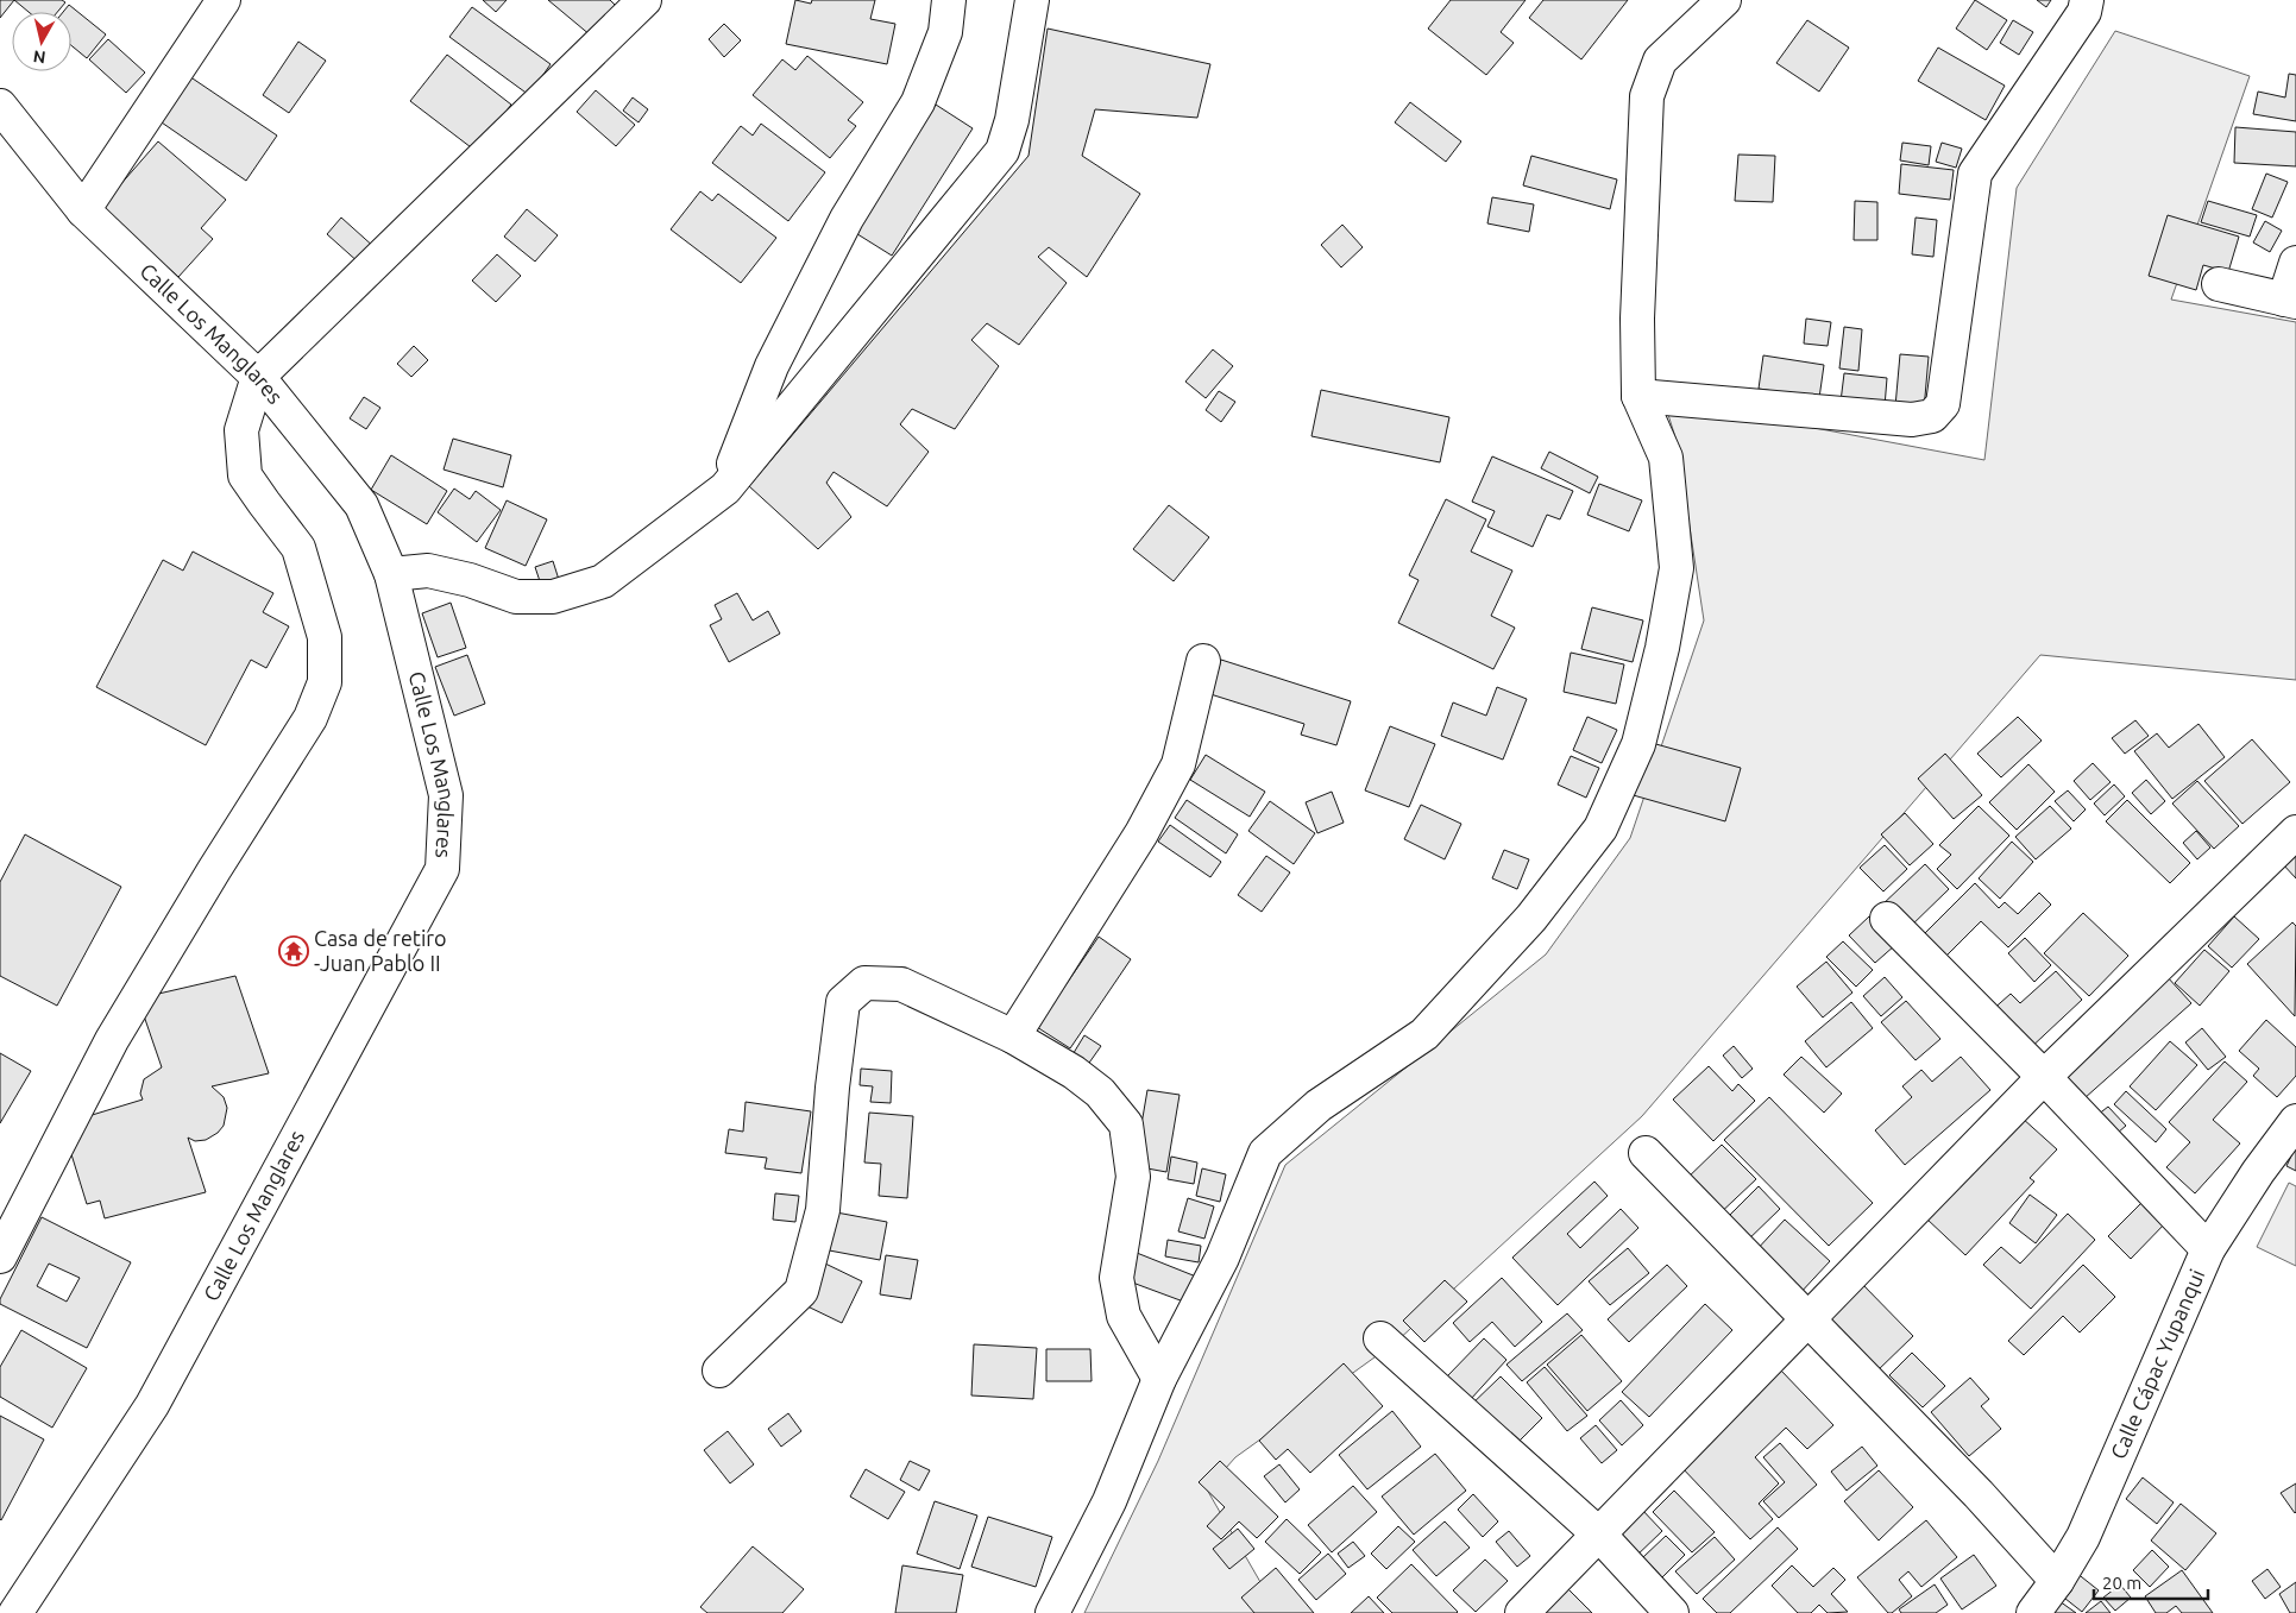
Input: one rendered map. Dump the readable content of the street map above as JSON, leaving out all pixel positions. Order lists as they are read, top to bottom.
{
  "streets": {
    "street": ["Calle Los Manglares", "Calle Cápac Yupanqui"]
  },
  "places": {
    "temple": ["Casa de retiro -Juan Pablo II"]
  },
  "scale_bar": "20 m",
  "north": "bottom"
}
